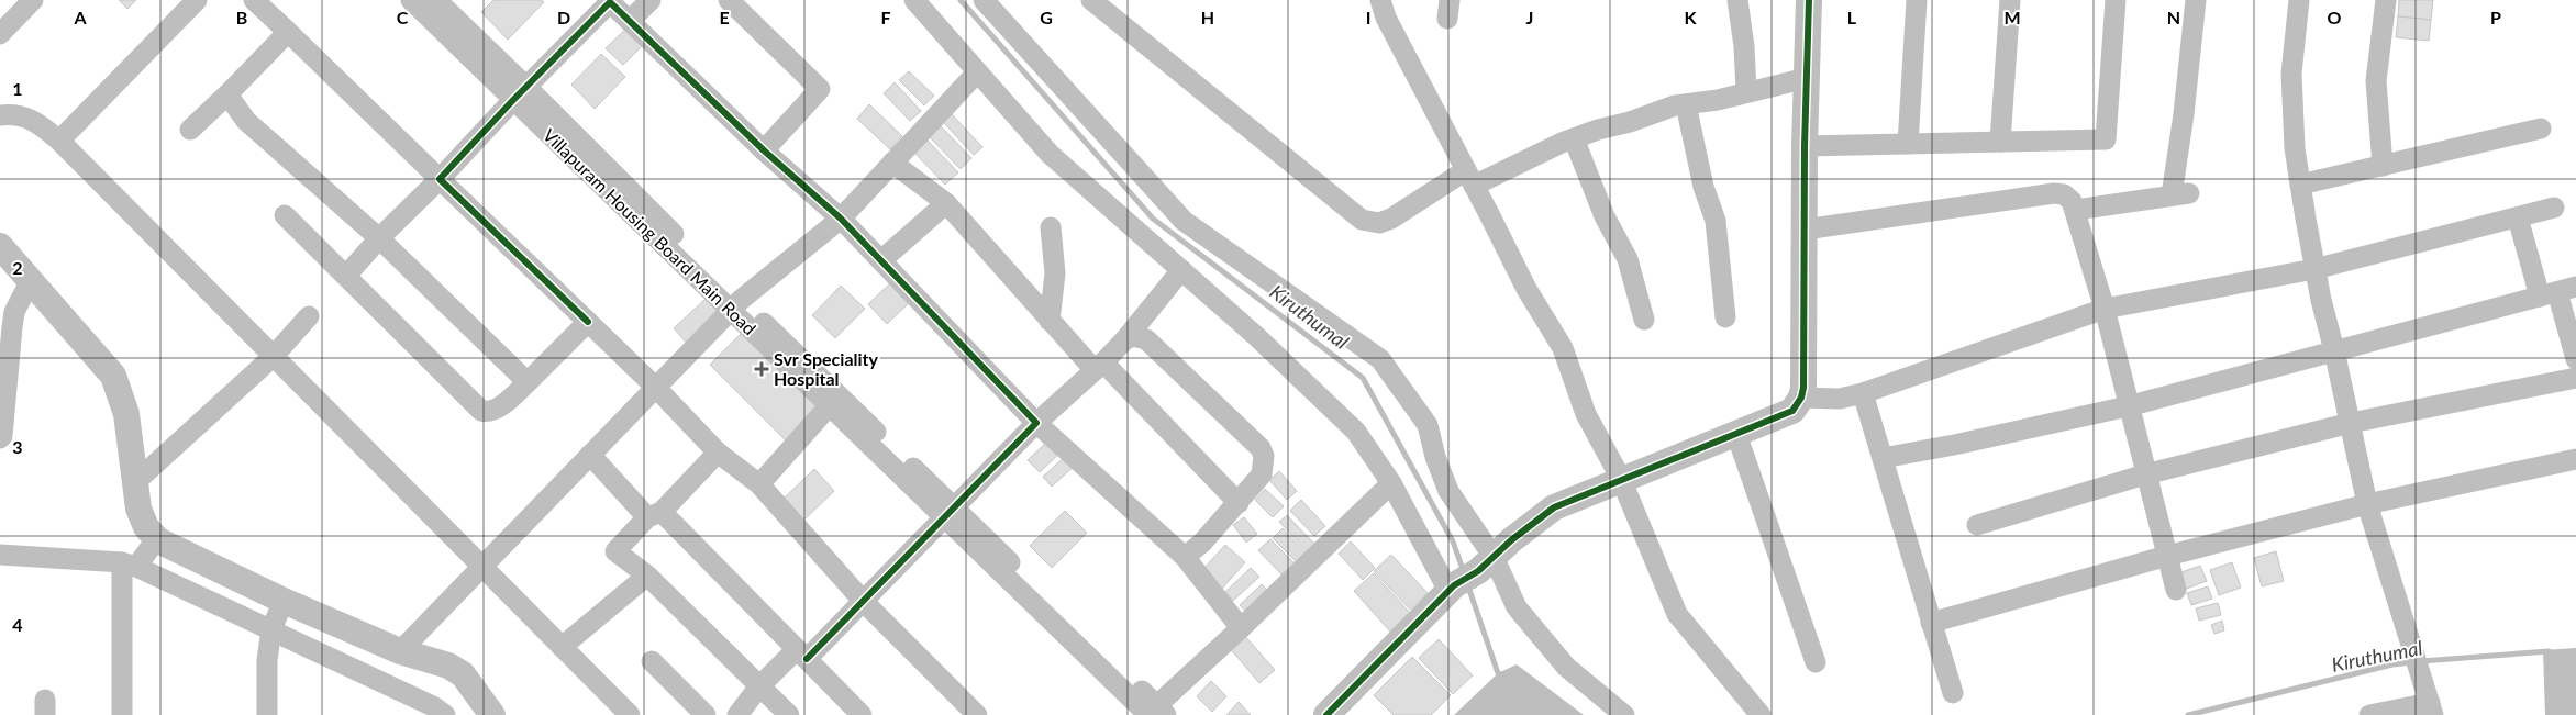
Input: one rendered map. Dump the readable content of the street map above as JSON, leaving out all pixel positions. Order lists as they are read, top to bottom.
{
  "streets": {
    "street": ["Villapuram Housing Board Main Road"]
  },
  "water": ["Kiruthumal"],
  "places": {
    "health": ["Svr Speciality Hospital"]
  },
  "grid": {
    "columns": [
      "A",
      "B",
      "C",
      "D",
      "E",
      "F",
      "G",
      "H",
      "I",
      "J",
      "K",
      "L",
      "M",
      "N",
      "O",
      "P"
    ],
    "rows": [
      "1",
      "2",
      "3",
      "4"
    ]
  }
}
